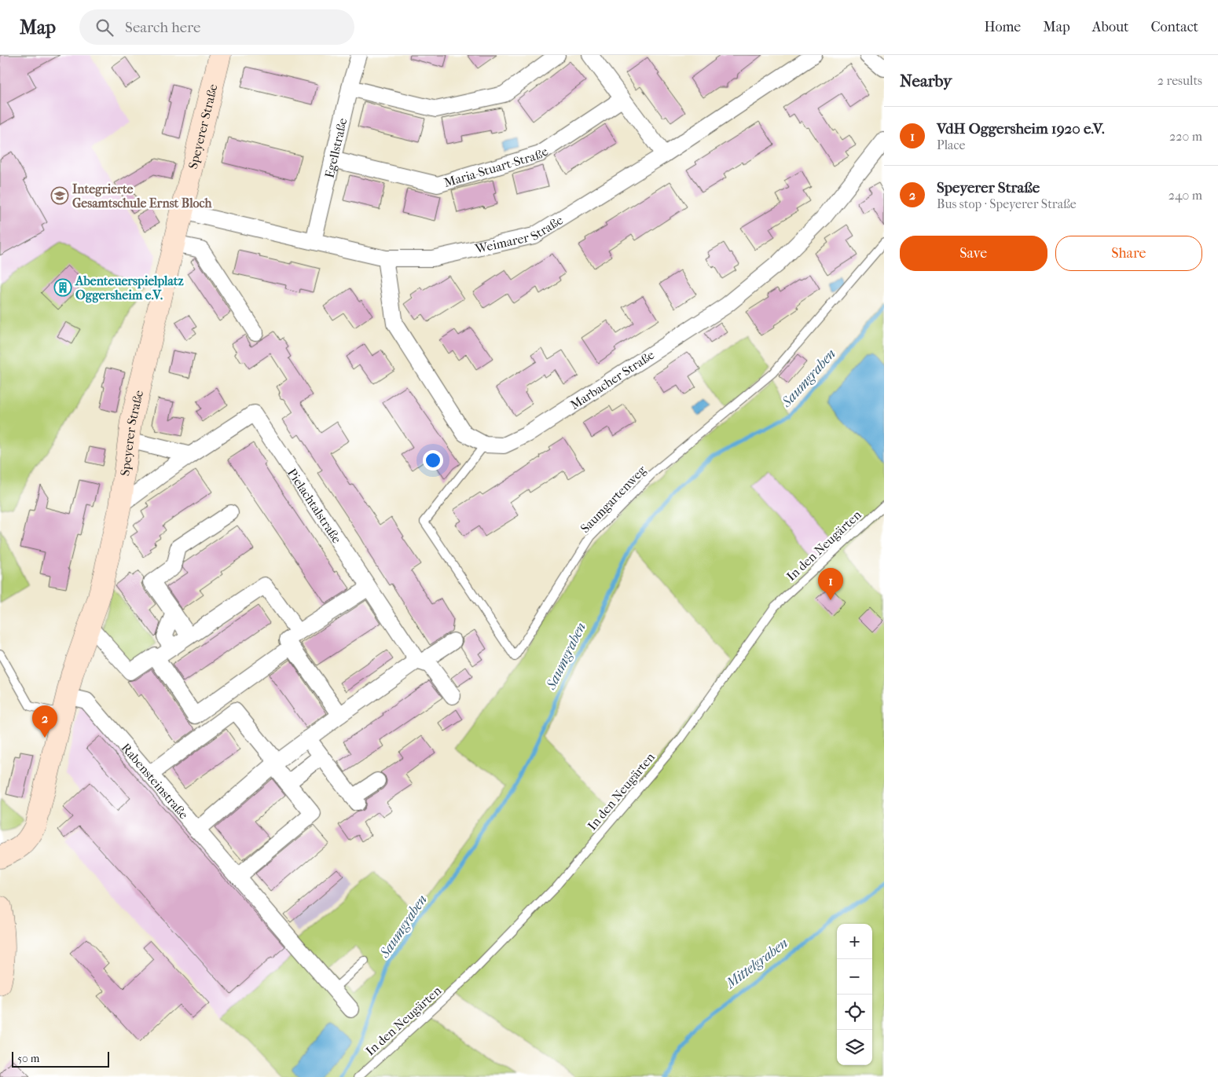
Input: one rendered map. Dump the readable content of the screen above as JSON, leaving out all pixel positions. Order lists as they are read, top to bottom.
{
  "streets": {
    "street": [
      "Speyerer Straße",
      "Egellstraße",
      "Maria-Stuart-Straße",
      "Weimarer Straße",
      "Marbacher Straße",
      "Pielachtalstraße",
      "Rabensteinstraße"
    ],
    "lane": ["Saumgartenweg", "In den Neugärten"]
  },
  "crossings": [
    ["Speyerer Straße", "Weimarer Straße"],
    ["Speyerer Straße", "Pielachtalstraße"],
    ["Speyerer Straße", "Rabensteinstraße"],
    ["Egellstraße", "Maria-Stuart-Straße"],
    ["Egellstraße", "Weimarer Straße"],
    ["Weimarer Straße", "Marbacher Straße"],
    ["Marbacher Straße", "Saumgartenweg"]
  ],
  "water": ["Saumgraben", "Mittelgraben"],
  "places": {
    "school or university": ["Integrierte Gesamtschule Ernst Bloch"],
    "building": ["Abenteuerspielplatz Oggersheim e.V."]
  },
  "scale_bar": "50 m",
  "page": {
    "header": "Map",
    "search": "Search here",
    "nav": [
      "Home",
      "Map",
      "About",
      "Contact"
    ],
    "heading": ["Nearby", "2 results"],
    "list": [
      {
        "mark": "1",
        "name": "VdH Oggersheim 1920 e.V.",
        "note": "Place",
        "value": "220 m"
      },
      {
        "mark": "2",
        "name": "Speyerer Straße",
        "note": "Bus stop · Speyerer Straße",
        "value": "240 m"
      }
    ],
    "buttons": ["Save", "Share"],
    "pins": ["1", "2"],
    "map_buttons": ["+", "−"],
    "scale": "50 m"
  }
}
